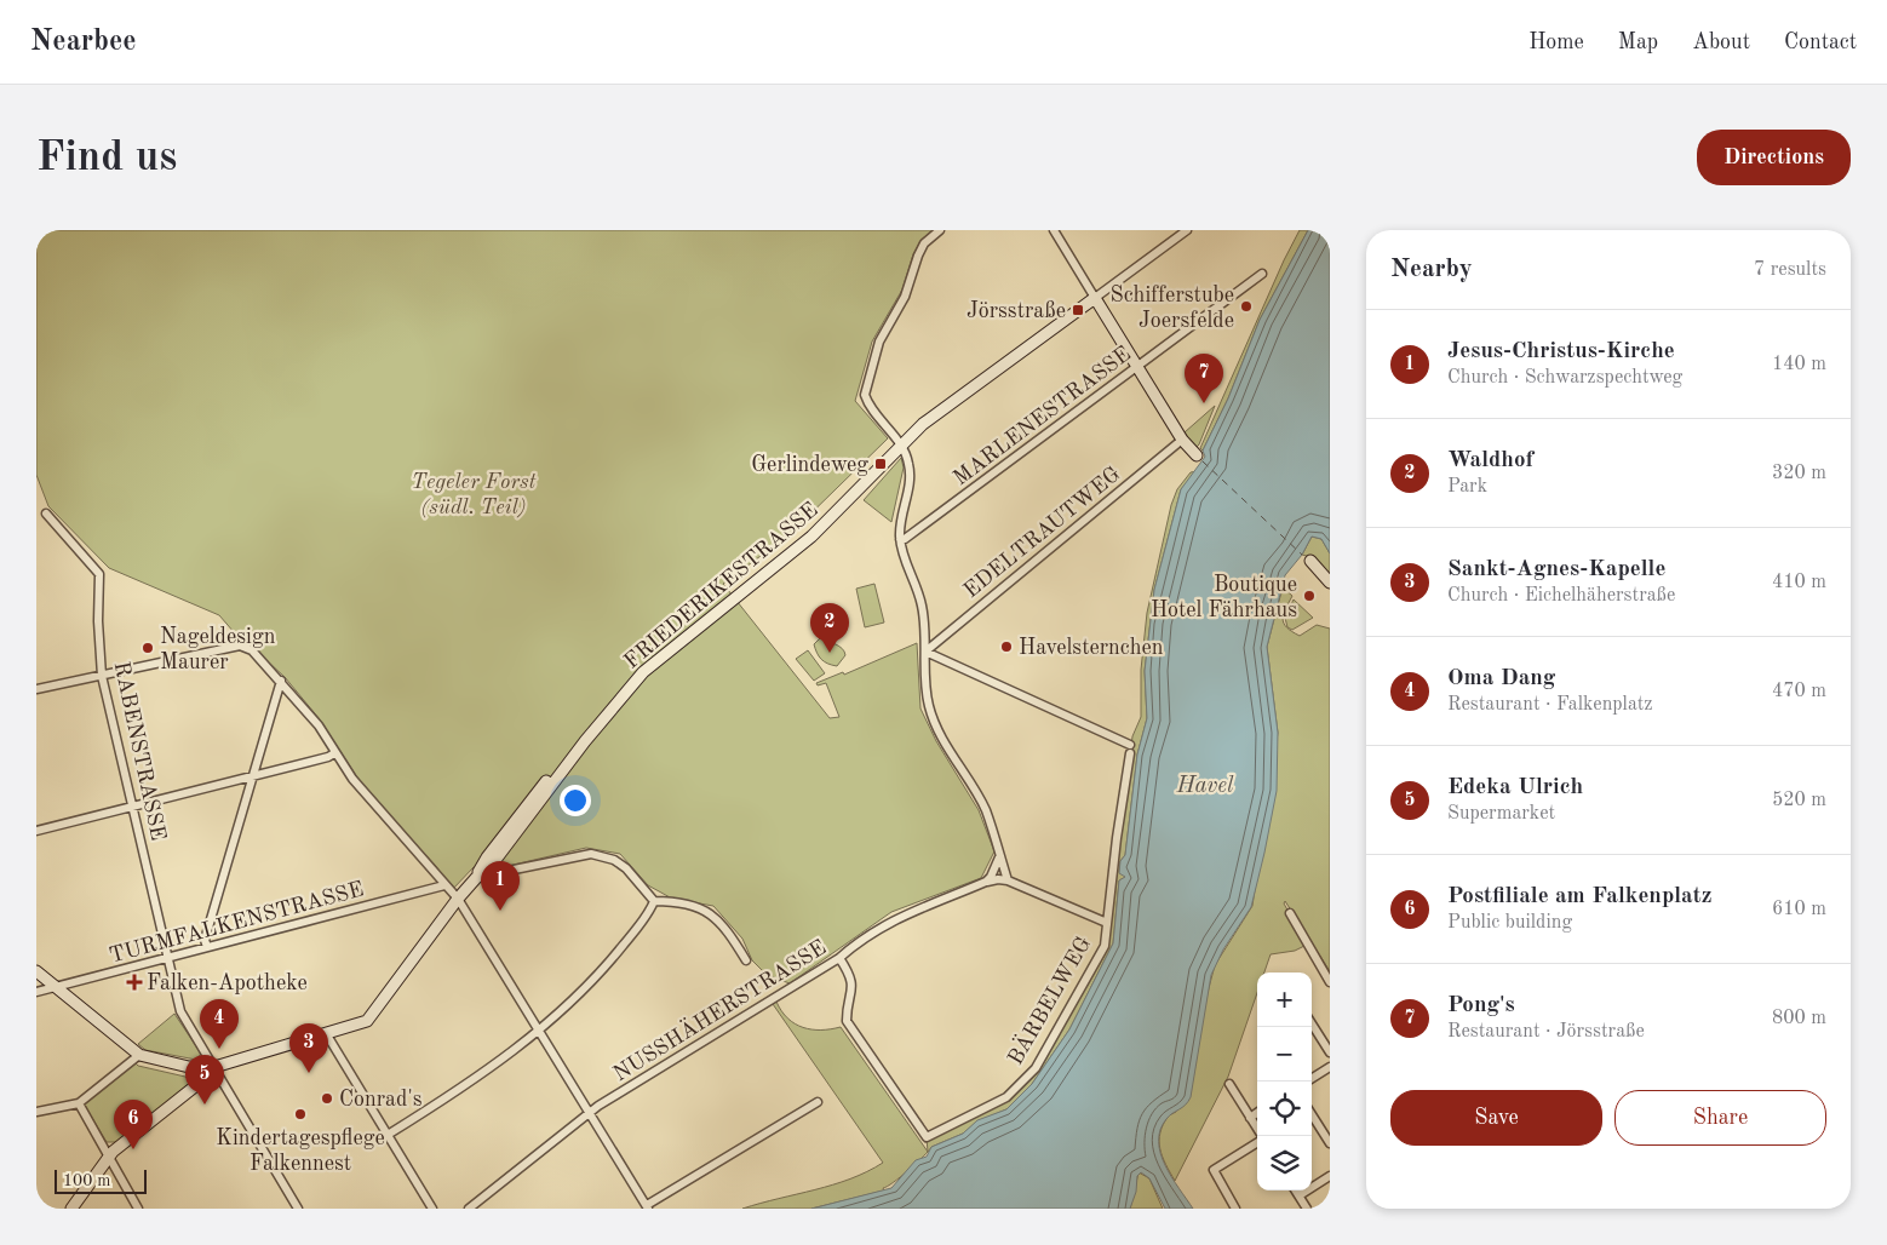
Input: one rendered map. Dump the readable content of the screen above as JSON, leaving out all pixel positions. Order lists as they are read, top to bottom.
{
  "streets": {
    "street": [
      "MARLENESTRASSE",
      "EDELTRAUTWEG",
      "FRIEDERIKESTRASSE",
      "RABENSTRASSE",
      "TURMFALKENSTRASSE",
      "BÄRBELWEG",
      "NUSSHÄHERSTRASSE"
    ]
  },
  "crossings": [
    ["EDELTRAUTWEG", "BÄRBELWEG"],
    ["FRIEDERIKESTRASSE", "RABENSTRASSE"],
    ["RABENSTRASSE", "TURMFALKENSTRASSE"],
    ["BÄRBELWEG", "NUSSHÄHERSTRASSE"]
  ],
  "water": ["Havel"],
  "parks": ["Tegeler Forst (südl. Teil)"],
  "places": {
    "other": [
      "Schifferstube Joersfelde",
      "Boutique Hotel Fährhaus",
      "Havelsternchen",
      "Nageldesign Maurer",
      "Conrad's",
      "Kindertagespflege Falkennest"
    ],
    "transit": ["Jörsstraße", "Gerlindeweg"],
    "health": ["Falken-Apotheke"]
  },
  "scale_bar": "100 m",
  "page": {
    "header": "Nearbee",
    "nav": [
      "Home",
      "Map",
      "About",
      "Contact"
    ],
    "buttons": [
      "Directions",
      ["Save", "Share"]
    ],
    "title": "Find us",
    "heading": ["Nearby", "7 results"],
    "list": [
      {
        "mark": "1",
        "name": "Jesus-Christus-Kirche",
        "note": "Church · Schwarzspechtweg",
        "value": "140 m"
      },
      {
        "mark": "2",
        "name": "Waldhof",
        "note": "Park",
        "value": "320 m"
      },
      {
        "mark": "3",
        "name": "Sankt-Agnes-Kapelle",
        "note": "Church · Eichelhäherstraße",
        "value": "410 m"
      },
      {
        "mark": "4",
        "name": "Oma Dang",
        "note": "Restaurant · Falkenplatz",
        "value": "470 m"
      },
      {
        "mark": "5",
        "name": "Edeka Ulrich",
        "note": "Supermarket",
        "value": "520 m"
      },
      {
        "mark": "6",
        "name": "Postfiliale am Falkenplatz",
        "note": "Public building",
        "value": "610 m"
      },
      {
        "mark": "7",
        "name": "Pong's",
        "note": "Restaurant · Jörsstraße",
        "value": "800 m"
      }
    ],
    "pins": [
      "7",
      "2",
      "1",
      "4",
      "3",
      "5",
      "6"
    ],
    "map_buttons": ["+", "−"],
    "scale": "100 m"
  }
}
